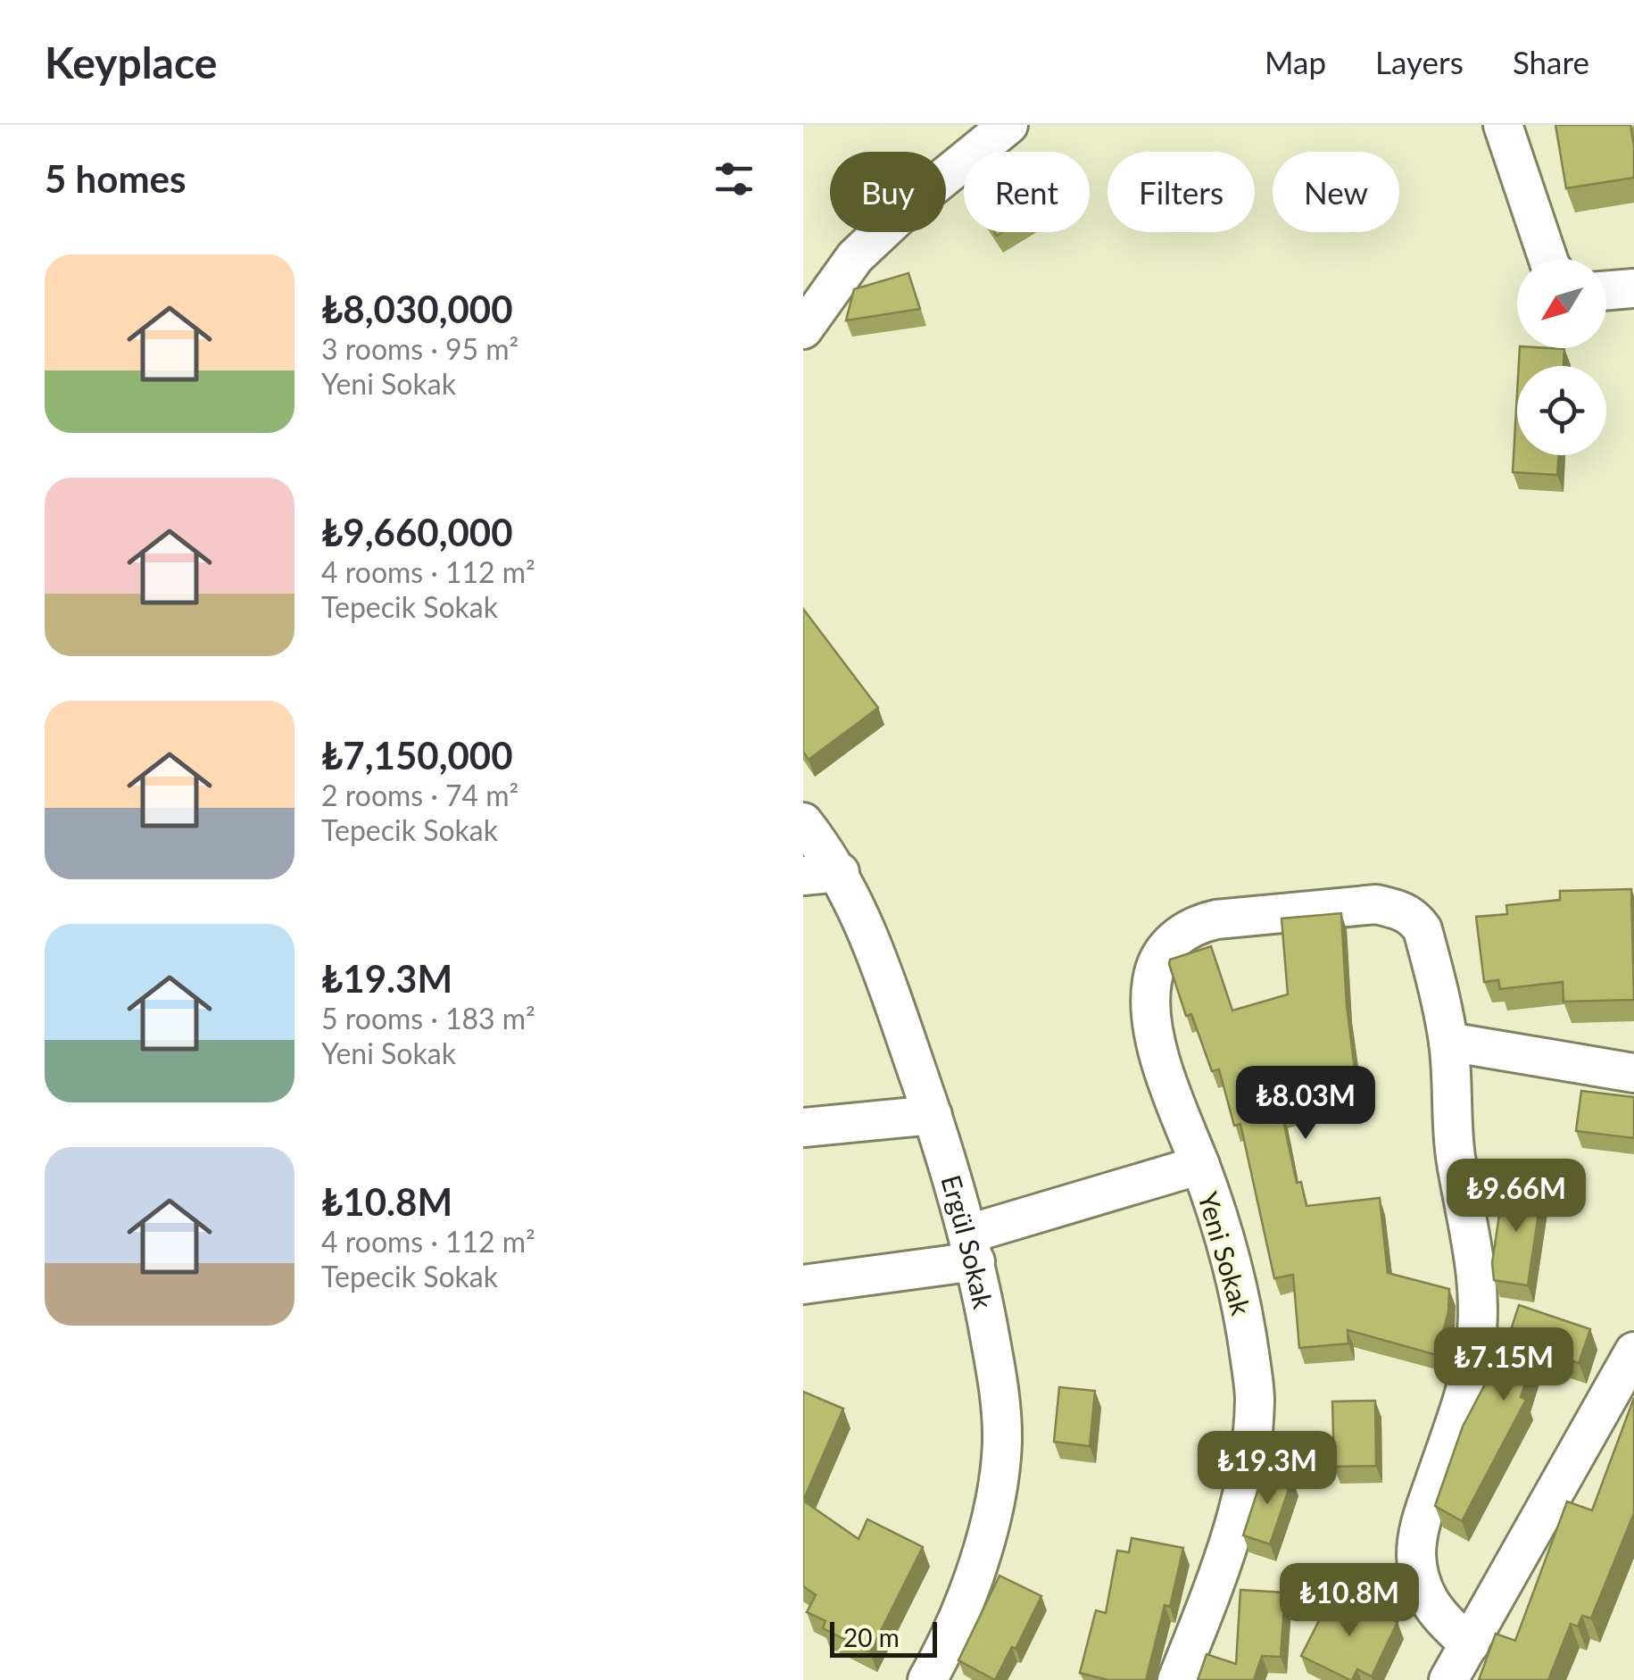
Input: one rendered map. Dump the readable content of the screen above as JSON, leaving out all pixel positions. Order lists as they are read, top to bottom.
{
  "streets": {
    "street": ["Ergül Sokak", "Yeni Sokak"]
  },
  "scale_bar": "20 m",
  "north": "bottom left",
  "page": {
    "header": "Keyplace",
    "nav": ["Map", "Layers", "Share"],
    "heading": "5 homes",
    "chip": [
      "Buy",
      "Rent",
      "Filters",
      "New"
    ],
    "list": [
      {
        "name": "₺8,030,000",
        "note": "3 rooms · 95 m² · Yeni Sokak"
      },
      {
        "name": "₺9,660,000",
        "note": "4 rooms · 112 m² · Tepecik Sokak"
      },
      {
        "name": "₺7,150,000",
        "note": "2 rooms · 74 m² · Tepecik Sokak"
      },
      {
        "name": "₺19.3M",
        "note": "5 rooms · 183 m² · Yeni Sokak"
      },
      {
        "name": "₺10.8M",
        "note": "4 rooms · 112 m² · Tepecik Sokak"
      }
    ],
    "price": [
      "₺8.03M",
      "₺9.66M",
      "₺7.15M",
      "₺19.3M",
      "₺10.8M"
    ],
    "scale": "20 m"
  }
}
